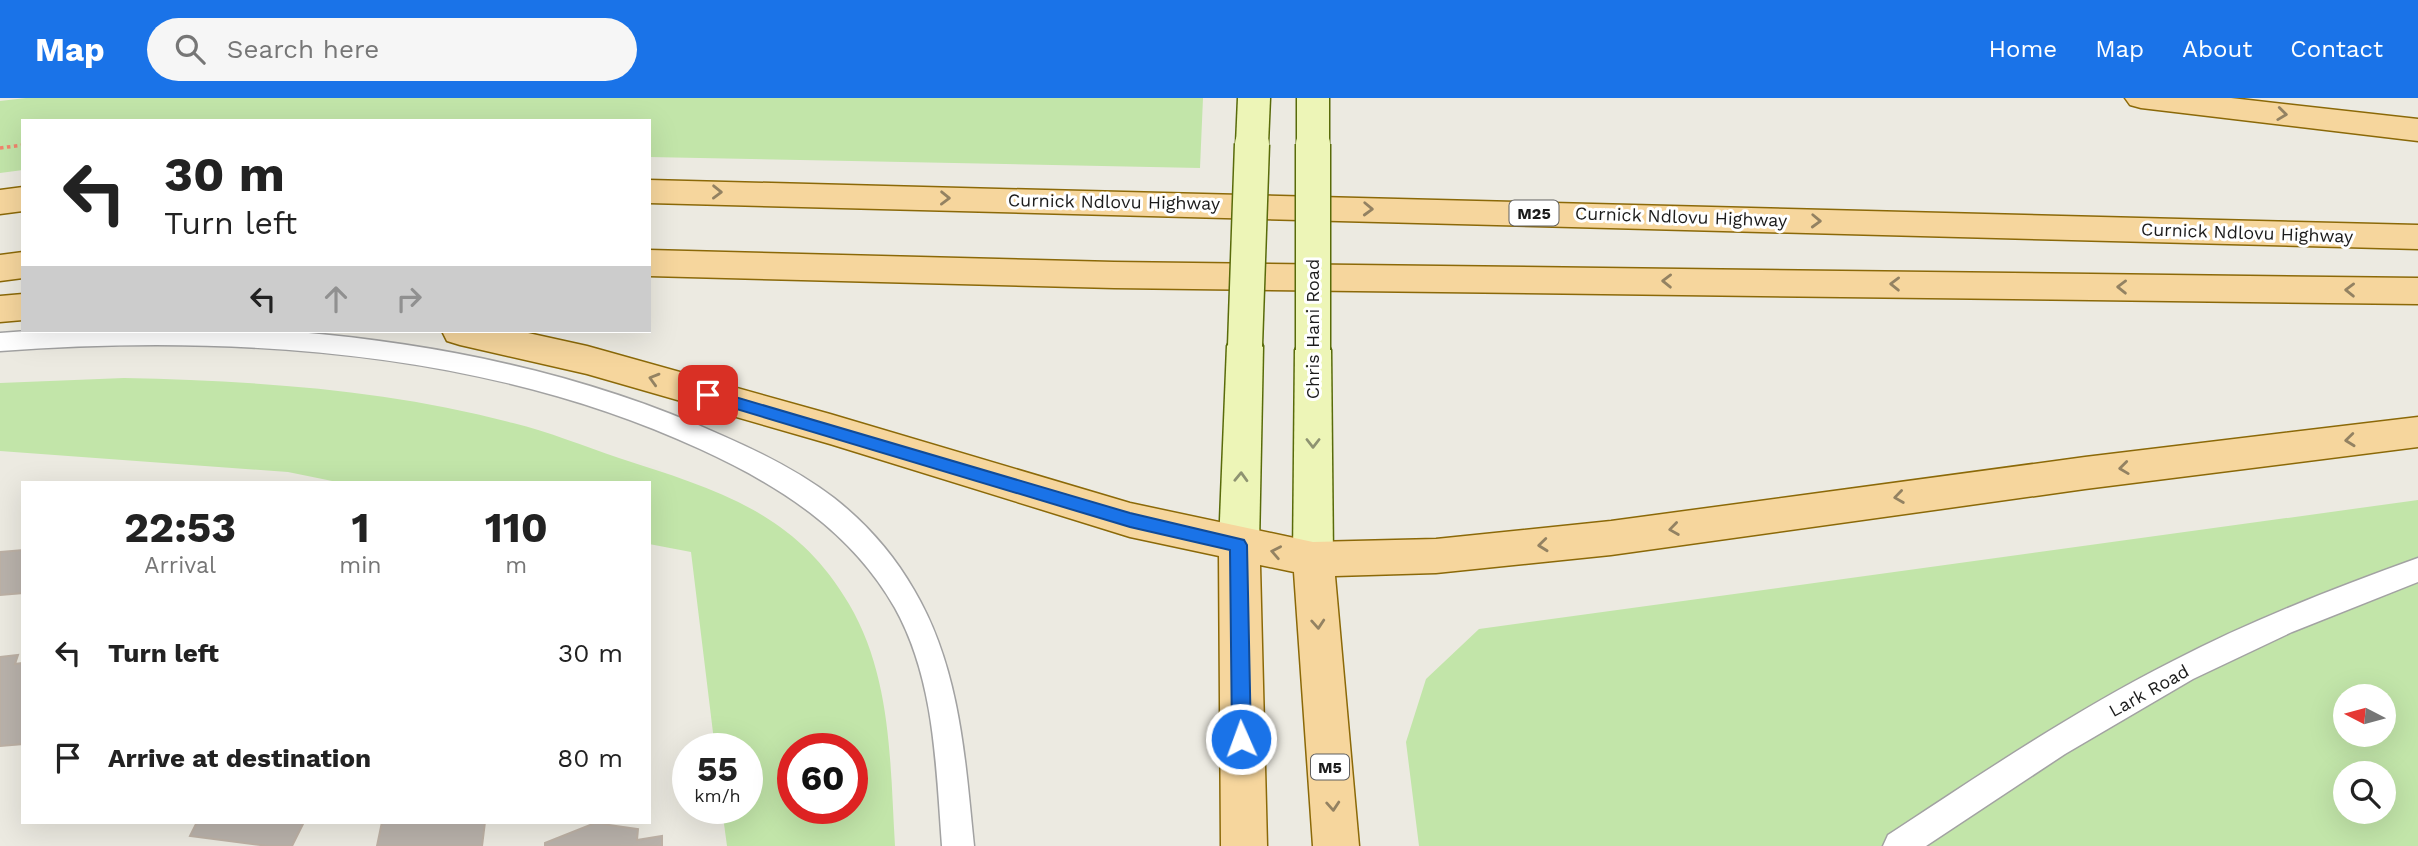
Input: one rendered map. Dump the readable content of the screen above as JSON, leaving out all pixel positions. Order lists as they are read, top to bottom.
{
  "streets": {
    "main road": [
      "Curnick Ndlovu Highway",
      "M25",
      "Chris Hani Road",
      "M5"
    ],
    "lane": ["Lark Road"]
  },
  "crossings": [
    ["Chris Hani Road", "M5"]
  ],
  "north": "left",
  "page": {
    "header": "Map",
    "search": "Search here",
    "nav": [
      "Home",
      "Map",
      "About",
      "Contact"
    ],
    "turn": ["30 m", "Turn left"],
    "eta": [
      "22:53",
      "Arrival",
      "1",
      "min",
      "110",
      "m"
    ],
    "list": [
      {
        "name": "Turn left",
        "value": "30 m"
      },
      {
        "name": "Arrive at destination",
        "value": "80 m"
      }
    ],
    "speed": "55 km/h",
    "limit": "60"
  }
}
